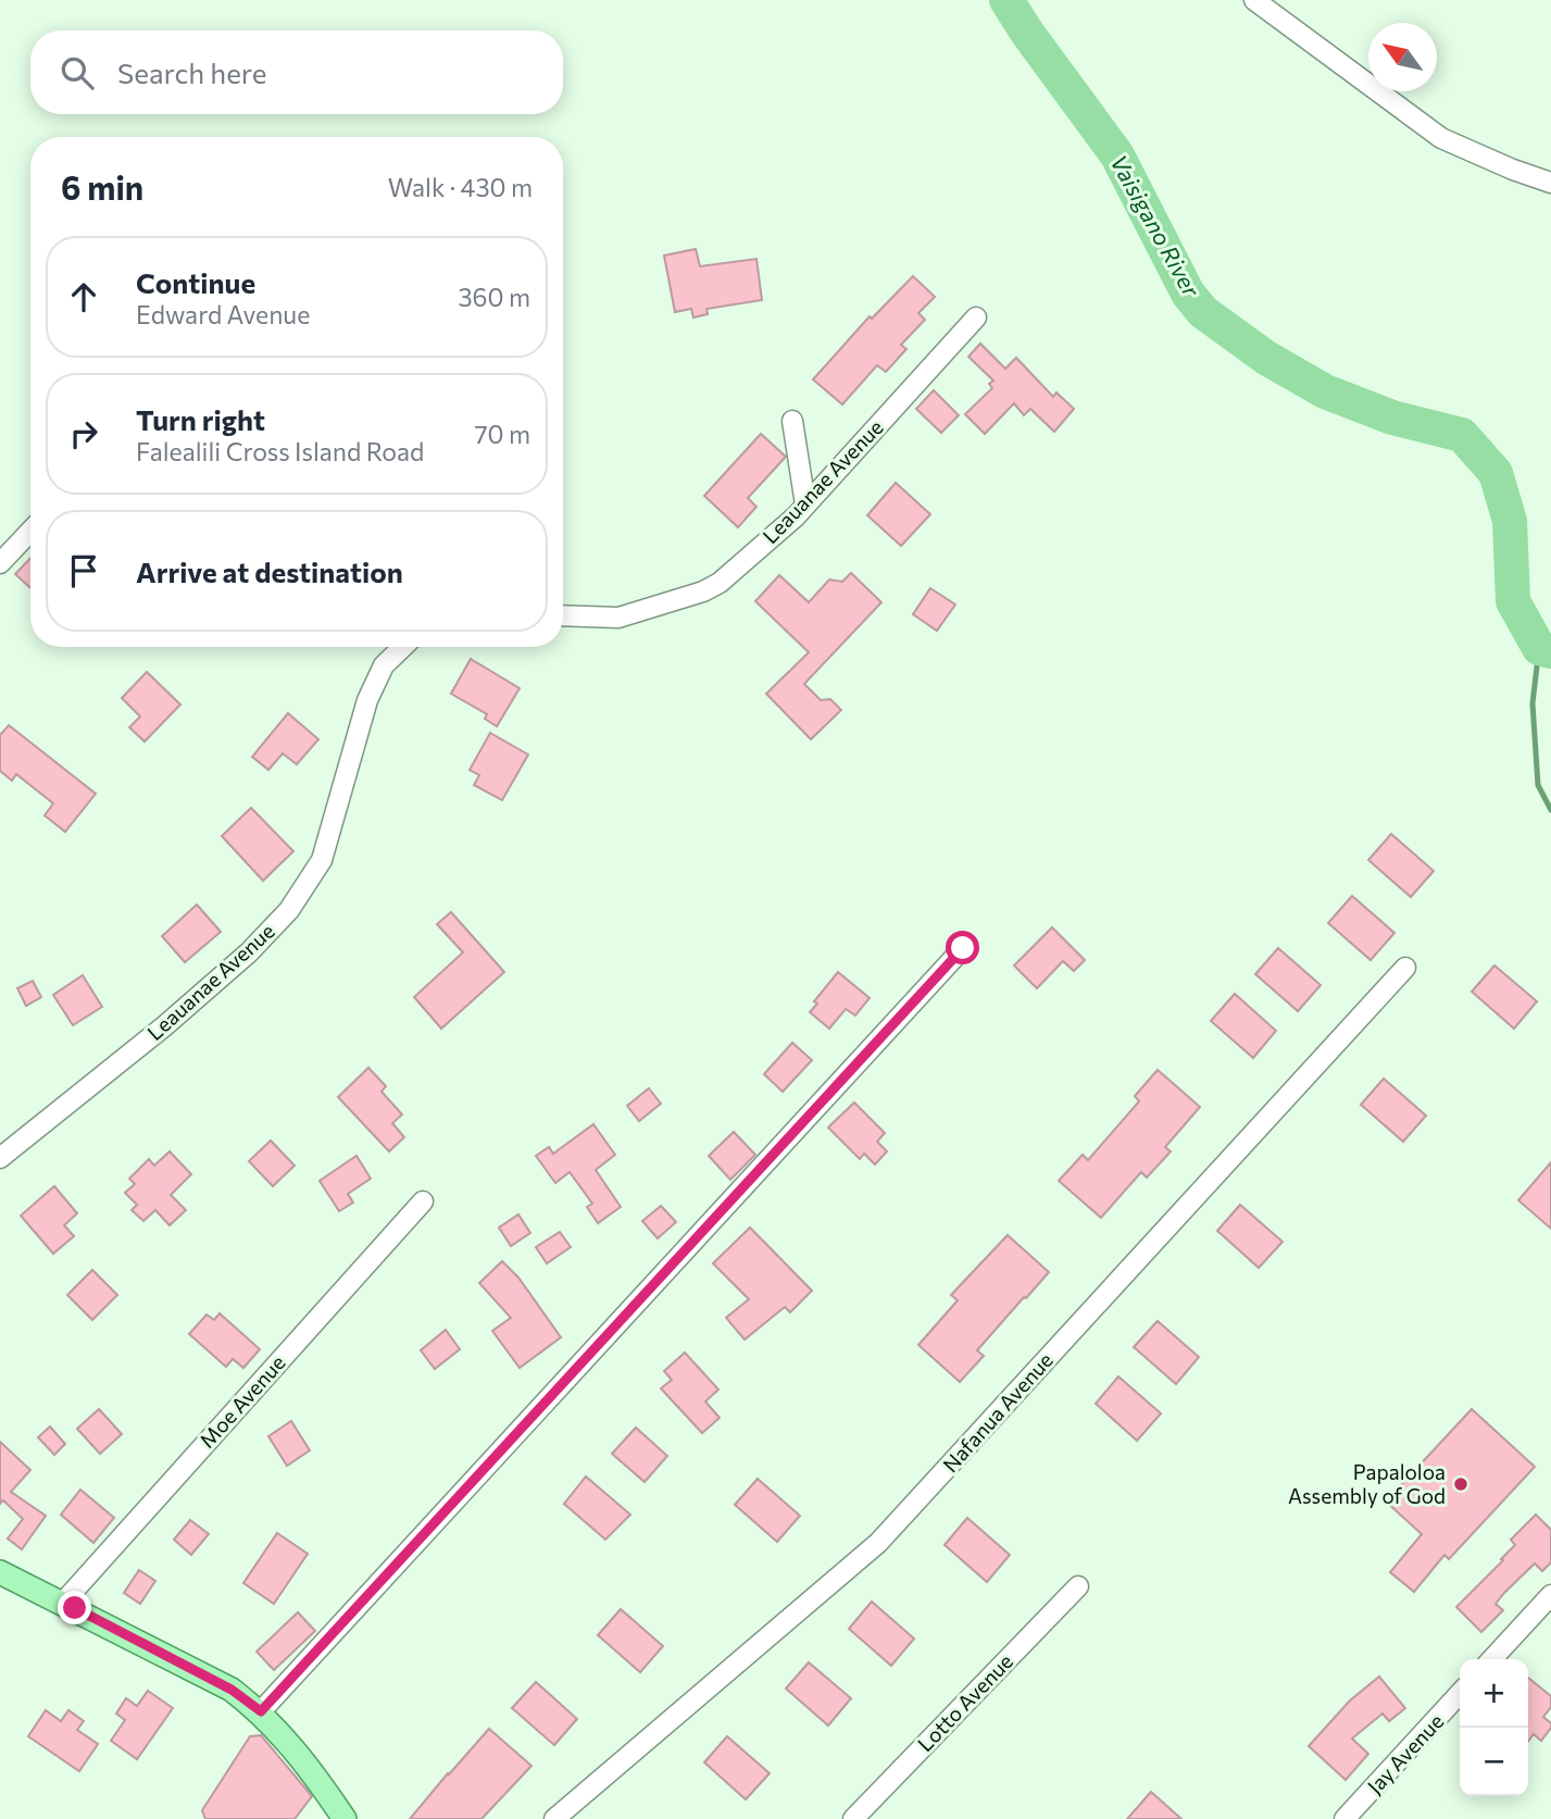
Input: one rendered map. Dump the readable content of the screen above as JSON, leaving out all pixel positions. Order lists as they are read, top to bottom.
{
  "streets": {
    "street": [
      "Leauanae Avenue",
      "Moe Avenue",
      "Nafanua Avenue",
      "Lotto Avenue",
      "Jay Avenue"
    ]
  },
  "water": ["Vaisigano River"],
  "places": ["Papaloloa Assembly of God"],
  "north": "top left",
  "page": {
    "search": "Search here",
    "heading": ["6 min", "Walk · 430 m"],
    "list": [
      ["Continue", "Edward Avenue", "360 m"],
      ["Turn right", "Falealili Cross Island Road", "70 m"],
      "Arrive at destination"
    ],
    "map_buttons": ["+", "−"]
  }
}
